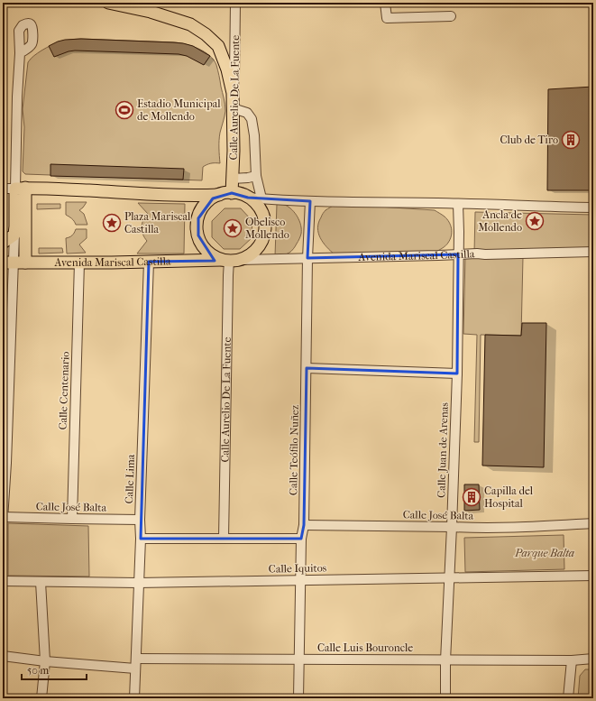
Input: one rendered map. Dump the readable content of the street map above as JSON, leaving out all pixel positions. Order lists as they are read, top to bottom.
{
  "streets": {
    "main road": ["Calle Aurelio De La Fuente", "Avenida Mariscal Castilla"],
    "street": [
      "Calle Centenario",
      "Calle Teófilo Nuñez",
      "Calle Juan de Arenas",
      "Calle Lima",
      "Calle José Balta",
      "Calle Iquitos",
      "Calle Luis Bouroncle"
    ]
  },
  "crossings": [
    ["Calle Aurelio De La Fuente", "Avenida Mariscal Castilla"],
    ["Avenida Mariscal Castilla", "Calle Centenario"],
    ["Avenida Mariscal Castilla", "Calle Teófilo Nuñez"],
    ["Avenida Mariscal Castilla", "Calle Juan de Arenas"],
    ["Avenida Mariscal Castilla", "Calle Lima"],
    ["Calle Centenario", "Calle José Balta"],
    ["Calle Teófilo Nuñez", "Calle José Balta"],
    ["Calle Teófilo Nuñez", "Calle Iquitos"],
    ["Calle Teófilo Nuñez", "Calle Luis Bouroncle"],
    ["Calle Juan de Arenas", "Calle José Balta"],
    ["Calle Juan de Arenas", "Calle Iquitos"],
    ["Calle Juan de Arenas", "Calle Luis Bouroncle"],
    ["Calle Lima", "Calle José Balta"],
    ["Calle Lima", "Calle Iquitos"],
    ["Calle Lima", "Calle Luis Bouroncle"]
  ],
  "parks": ["Parque Balta"],
  "places": {
    "sports": ["Estadio Municipal de Mollendo"],
    "building": ["Club de Tiro", "Capilla del Hospital"],
    "place": ["Ancla de Mollendo", "Plaza Mariscal Castilla", "Obelisco Mollendo"]
  },
  "scale_bar": "50 m"
}
